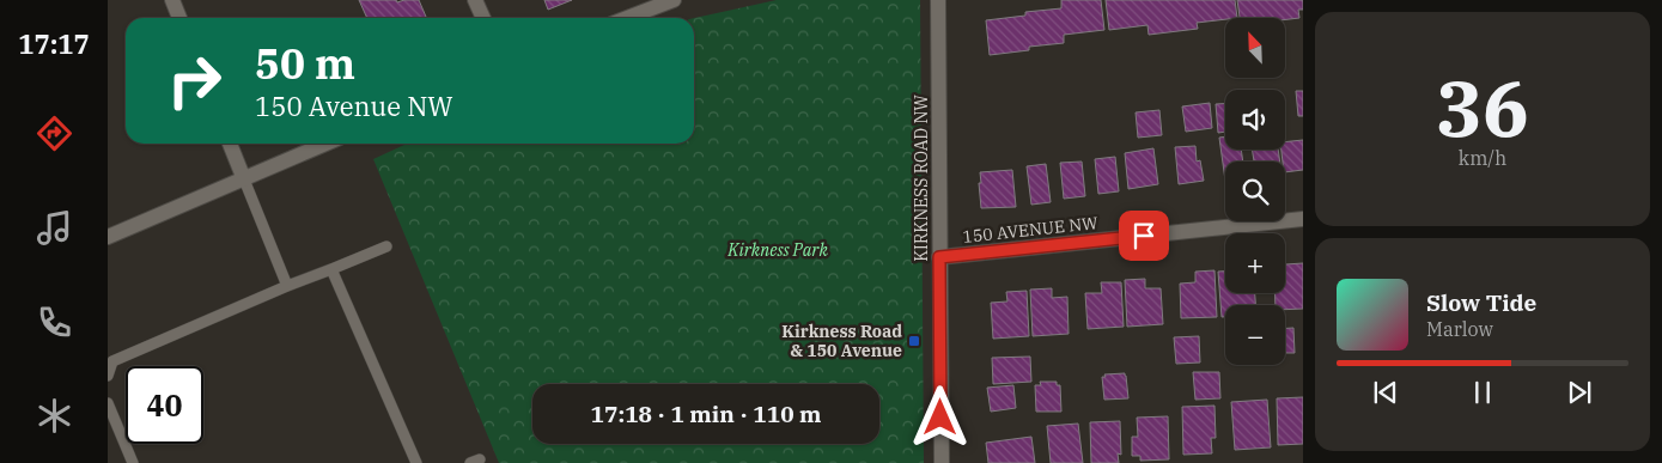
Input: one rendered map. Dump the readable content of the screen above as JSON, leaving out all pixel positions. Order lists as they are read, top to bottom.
{
  "streets": {
    "street": ["KIRKNESS ROAD NW", "150 AVENUE NW"]
  },
  "crossings": [
    ["KIRKNESS ROAD NW", "150 AVENUE NW"]
  ],
  "parks": ["Kirkness Park"],
  "places": {
    "transit": ["Kirkness Road & 150 Avenue"]
  },
  "north": "top left",
  "page": {
    "tabs": "17:17",
    "tile": ["36", "km/h"],
    "map_buttons": ["+", "−"],
    "turn": ["50 m", "150 Avenue NW"],
    "song": ["Slow Tide", "Marlow"],
    "limit": "40",
    "trip": "17:18 · 1 min · 110 m"
  }
}
